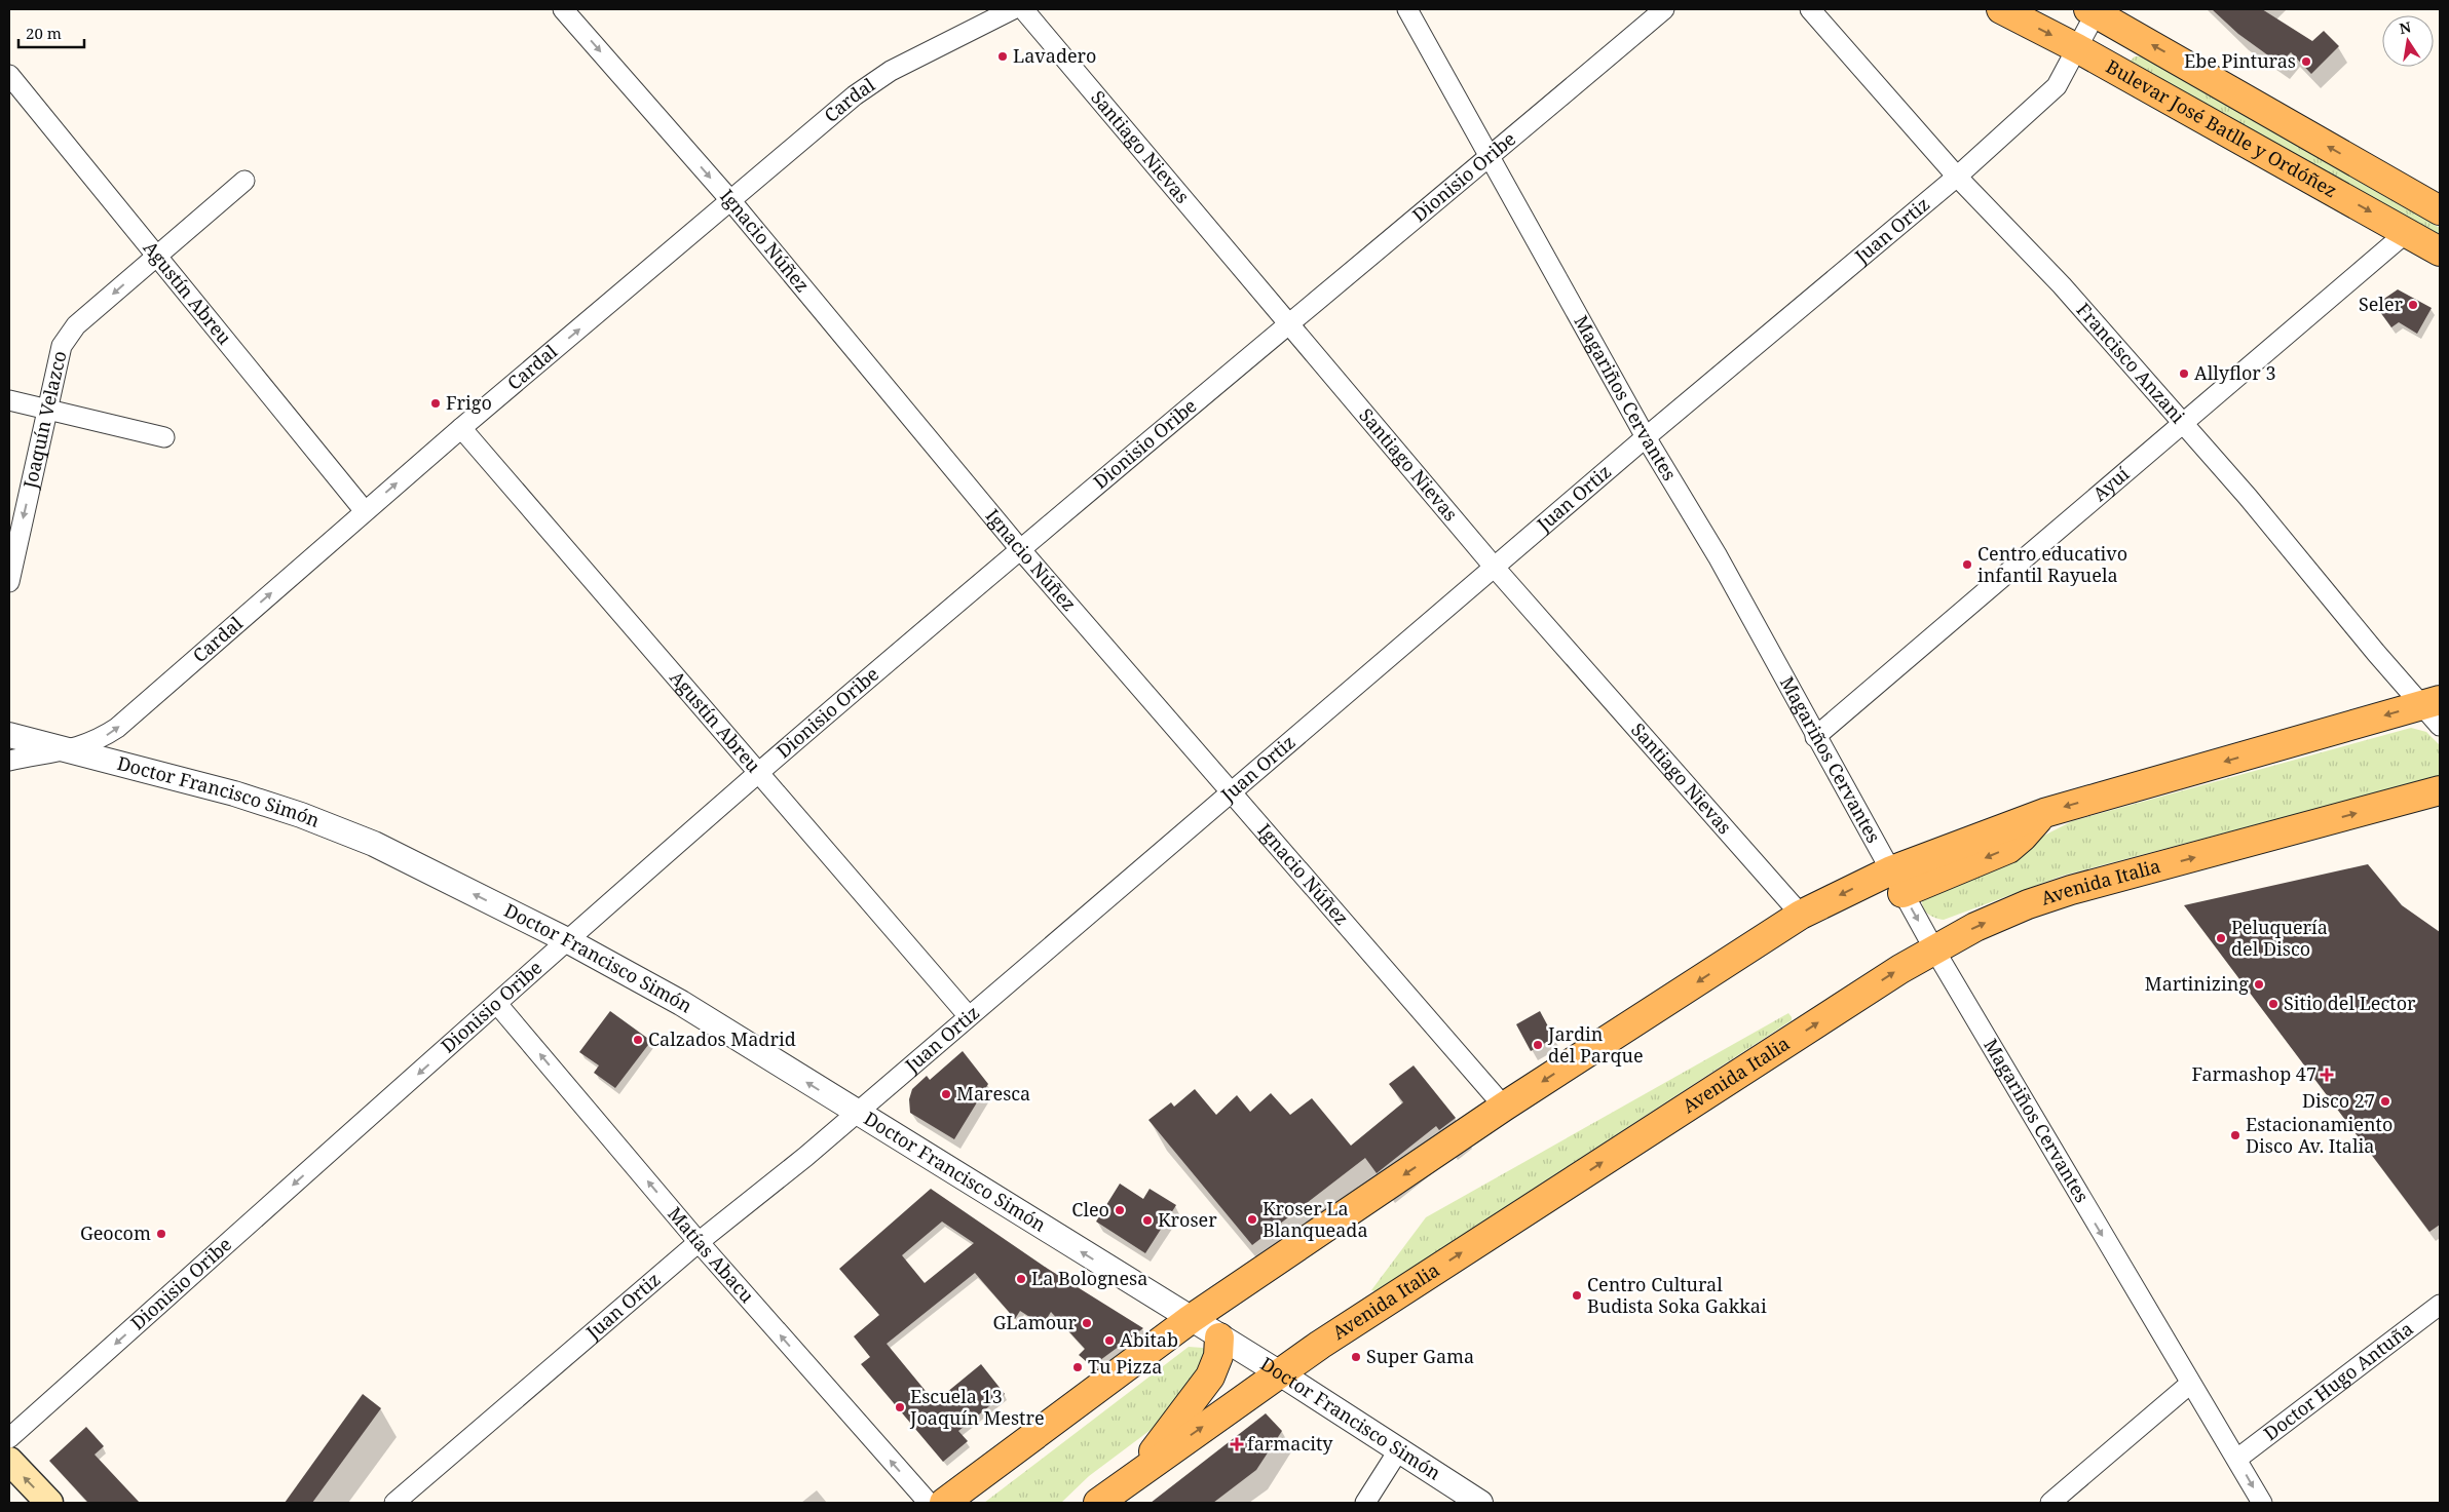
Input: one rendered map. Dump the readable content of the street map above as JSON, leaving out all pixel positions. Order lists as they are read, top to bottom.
{
  "streets": {
    "main road": ["Bulevar José Batlle y Ordóñez", "Avenida Italia"],
    "street": [
      "Cardal",
      "Santiago Nievas",
      "Dionisio Oribe",
      "Juan Ortiz",
      "Ignacio Núñez",
      "Agustín Abreu",
      "Francisco Anzani",
      "Magariños Cervantes",
      "Joaquín Velazco",
      "Ayuí",
      "Doctor Francisco Simón",
      "Matías Abacu",
      "Doctor Hugo Antuña"
    ]
  },
  "crossings": [
    ["Cardal", "Ignacio Núñez"],
    ["Cardal", "Agustín Abreu"],
    ["Cardal", "Doctor Francisco Simón"],
    ["Bulevar José Batlle y Ordóñez", "Juan Ortiz"],
    ["Bulevar José Batlle y Ordóñez", "Ayuí"],
    ["Santiago Nievas", "Dionisio Oribe"],
    ["Santiago Nievas", "Juan Ortiz"],
    ["Dionisio Oribe", "Ignacio Núñez"],
    ["Dionisio Oribe", "Agustín Abreu"],
    ["Dionisio Oribe", "Magariños Cervantes"],
    ["Dionisio Oribe", "Doctor Francisco Simón"],
    ["Dionisio Oribe", "Matías Abacu"],
    ["Juan Ortiz", "Ignacio Núñez"],
    ["Juan Ortiz", "Agustín Abreu"],
    ["Juan Ortiz", "Francisco Anzani"],
    ["Juan Ortiz", "Magariños Cervantes"],
    ["Juan Ortiz", "Doctor Francisco Simón"],
    ["Juan Ortiz", "Matías Abacu"],
    ["Agustín Abreu", "Joaquín Velazco"],
    ["Francisco Anzani", "Ayuí"],
    ["Magariños Cervantes", "Ayuí"],
    ["Magariños Cervantes", "Avenida Italia"],
    ["Magariños Cervantes", "Doctor Hugo Antuña"],
    ["Doctor Francisco Simón", "Avenida Italia"]
  ],
  "one_way": [
    "Cardal",
    "Magariños Cervantes",
    "Joaquín Velazco",
    "Doctor Francisco Simón",
    "Matías Abacu"
  ],
  "places": {
    "other": [
      "Lavadero",
      "Ebe Pinturas",
      "Seler",
      "Allyflor 3",
      "Frigo",
      "Centro educativo infantil Rayuela",
      "Peluquería del Disco",
      "Martinizing",
      "Sitio del Lector",
      "Calzados Madrid",
      "Jardin del Parque",
      "Maresca",
      "Disco 27",
      "Estacionamiento Disco Av. Italia",
      "Cleo",
      "Kroser La Blanqueada",
      "Kroser",
      "Geocom",
      "La Bolognesa",
      "Centro Cultural Budista Soka Gakkai",
      "GLamour",
      "Abitab",
      "Super Gama",
      "Tu Pizza",
      "Escuela 13 Joaquín Mestre"
    ],
    "health": ["Farmashop 47", "farmacity"]
  },
  "scale_bar": "20 m",
  "north": "top"
}
